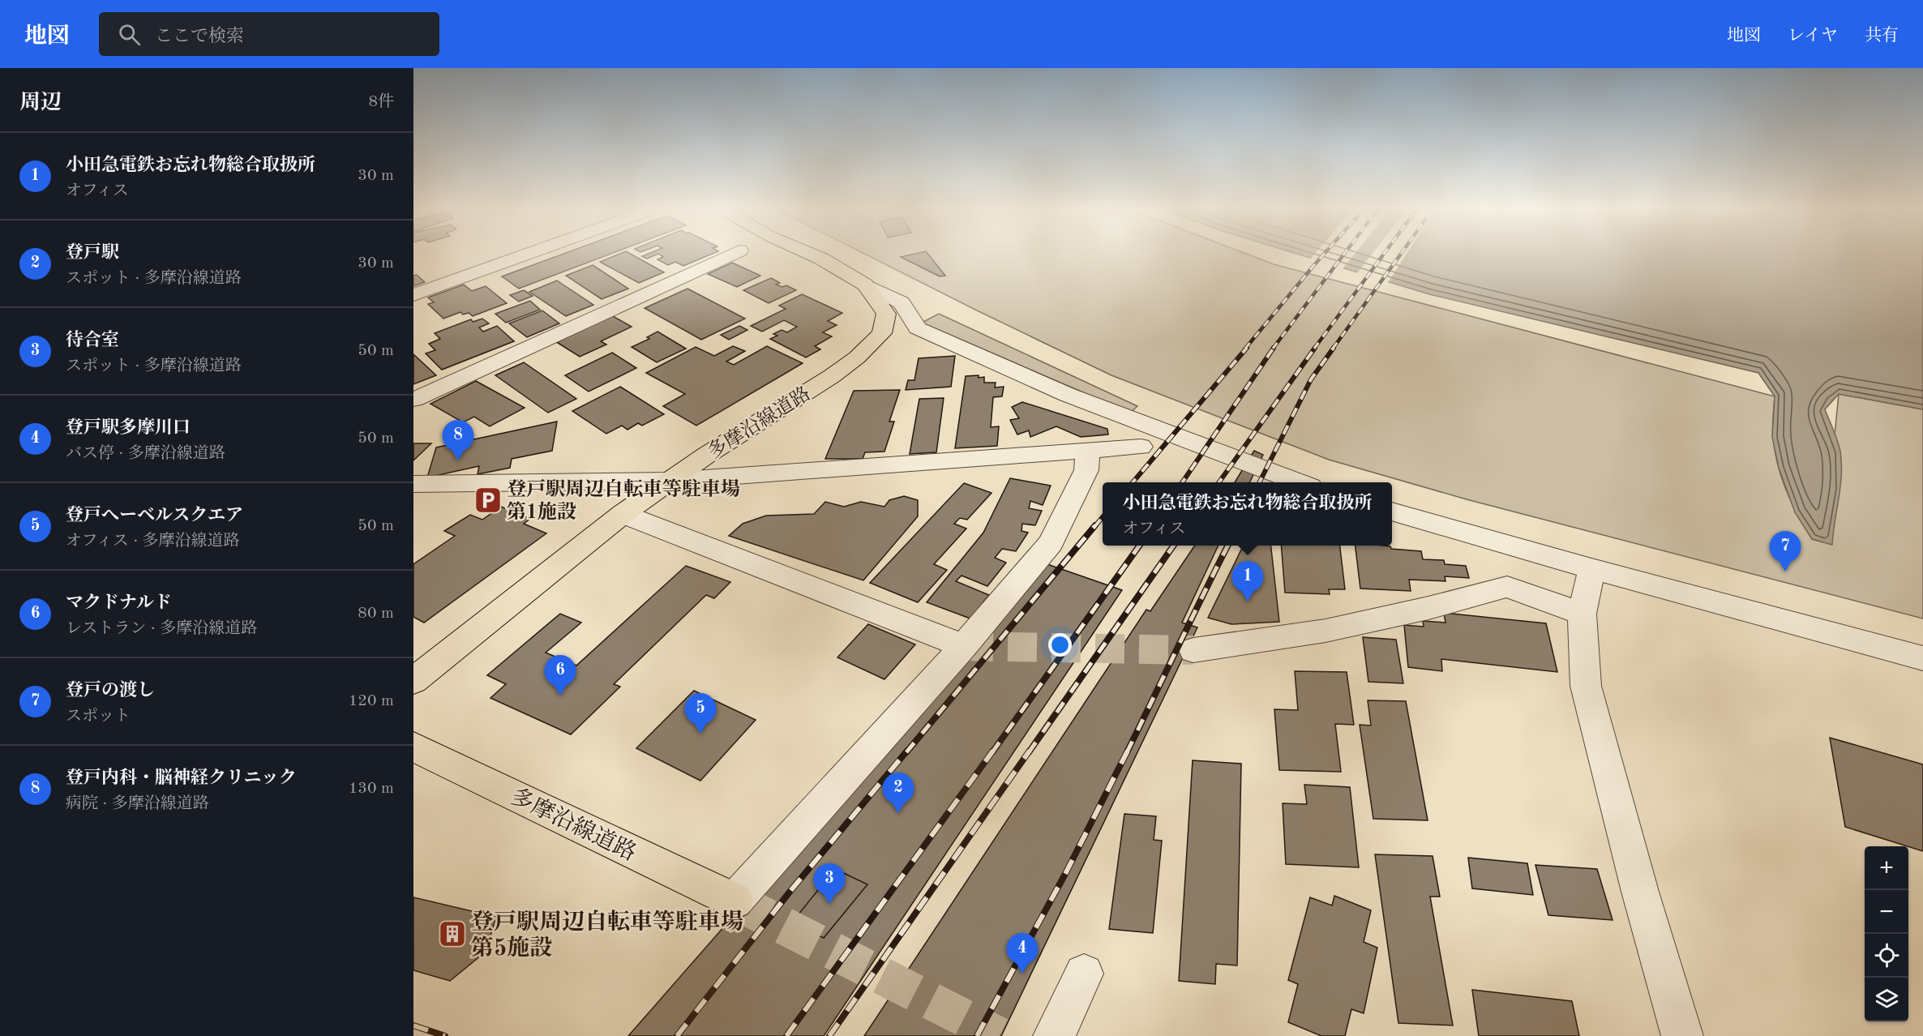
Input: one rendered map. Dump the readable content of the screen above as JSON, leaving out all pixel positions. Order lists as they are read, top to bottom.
{
  "streets": {
    "main road": ["多摩沿線道路"]
  },
  "places": {
    "parking": ["登戸駅周辺自転車等駐車場 第1施設"],
    "building": ["登戸駅周辺自転車等駐車場 第5施設"]
  },
  "page": {
    "header": "地図",
    "search": "ここで検索",
    "nav": ["地図", "レイヤ", "共有"],
    "heading": ["周辺", "8件"],
    "list": [
      {
        "mark": "1",
        "name": "小田急電鉄お忘れ物総合取扱所",
        "note": "オフィス",
        "value": "30 m"
      },
      {
        "mark": "2",
        "name": "登戸駅",
        "note": "スポット · 多摩沿線道路",
        "value": "30 m"
      },
      {
        "mark": "3",
        "name": "待合室",
        "note": "スポット · 多摩沿線道路",
        "value": "50 m"
      },
      {
        "mark": "4",
        "name": "登戸駅多摩川口",
        "note": "バス停 · 多摩沿線道路",
        "value": "50 m"
      },
      {
        "mark": "5",
        "name": "登戸へーベルスクエア",
        "note": "オフィス · 多摩沿線道路",
        "value": "50 m"
      },
      {
        "mark": "6",
        "name": "マクドナルド",
        "note": "レストラン · 多摩沿線道路",
        "value": "80 m"
      },
      {
        "mark": "7",
        "name": "登戸の渡し",
        "note": "スポット",
        "value": "120 m"
      },
      {
        "mark": "8",
        "name": "登戸内科・脳神経クリニック",
        "note": "病院 · 多摩沿線道路",
        "value": "130 m"
      }
    ],
    "pins": [
      "8",
      "7",
      "1",
      "6",
      "5",
      "2",
      "3",
      "4"
    ],
    "popup": ["小田急電鉄お忘れ物総合取扱所", "オフィス"],
    "map_buttons": ["+", "−"]
  }
}
